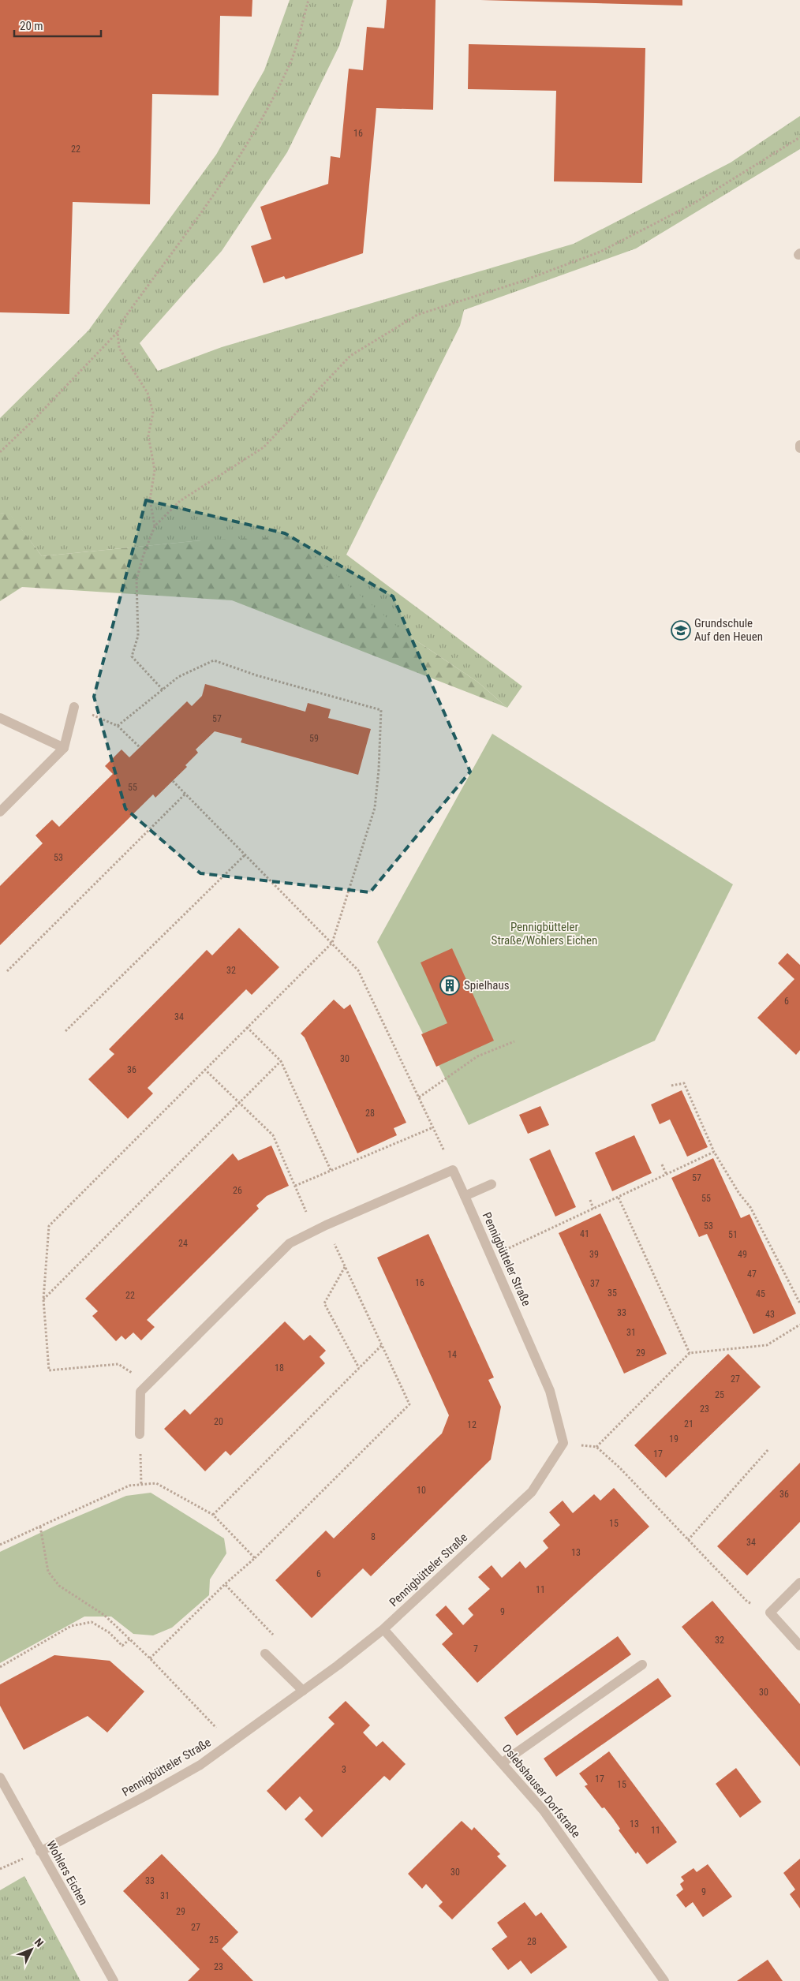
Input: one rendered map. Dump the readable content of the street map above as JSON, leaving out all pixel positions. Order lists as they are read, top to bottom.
{
  "streets": {
    "street": ["Pennigbütteler Straße", "Oslebshauser Dorfstraße", "Wohlers Eichen"]
  },
  "crossings": [
    ["Pennigbütteler Straße", "Oslebshauser Dorfstraße"],
    ["Pennigbütteler Straße", "Wohlers Eichen"]
  ],
  "parks": ["Pennigbütteler Straße/Wohlers Eichen"],
  "places": {
    "school or university": ["Grundschule Auf den Heuen"],
    "building": ["Spielhaus"]
  },
  "house_numbers": [
    "16",
    "22",
    "57",
    "59",
    "55",
    "53",
    "32",
    "6",
    "34",
    "30",
    "36",
    "28",
    "57",
    "26",
    "55",
    "53",
    "41",
    "51",
    "24",
    "39",
    "49",
    "47",
    "16",
    "37",
    "35",
    "45",
    "22",
    "33",
    "43",
    "31",
    "29",
    "14",
    "18",
    "27",
    "25",
    "23",
    "20",
    "21",
    "12",
    "19",
    "17",
    "10",
    "36",
    "15",
    "8",
    "34",
    "13",
    "6",
    "11",
    "9",
    "32",
    "7",
    "30",
    "3",
    "17",
    "15",
    "13",
    "11",
    "30",
    "33",
    "9",
    "31",
    "29",
    "27",
    "25",
    "28",
    "23"
  ],
  "scale_bar": "20 m",
  "north": "top right"
}
